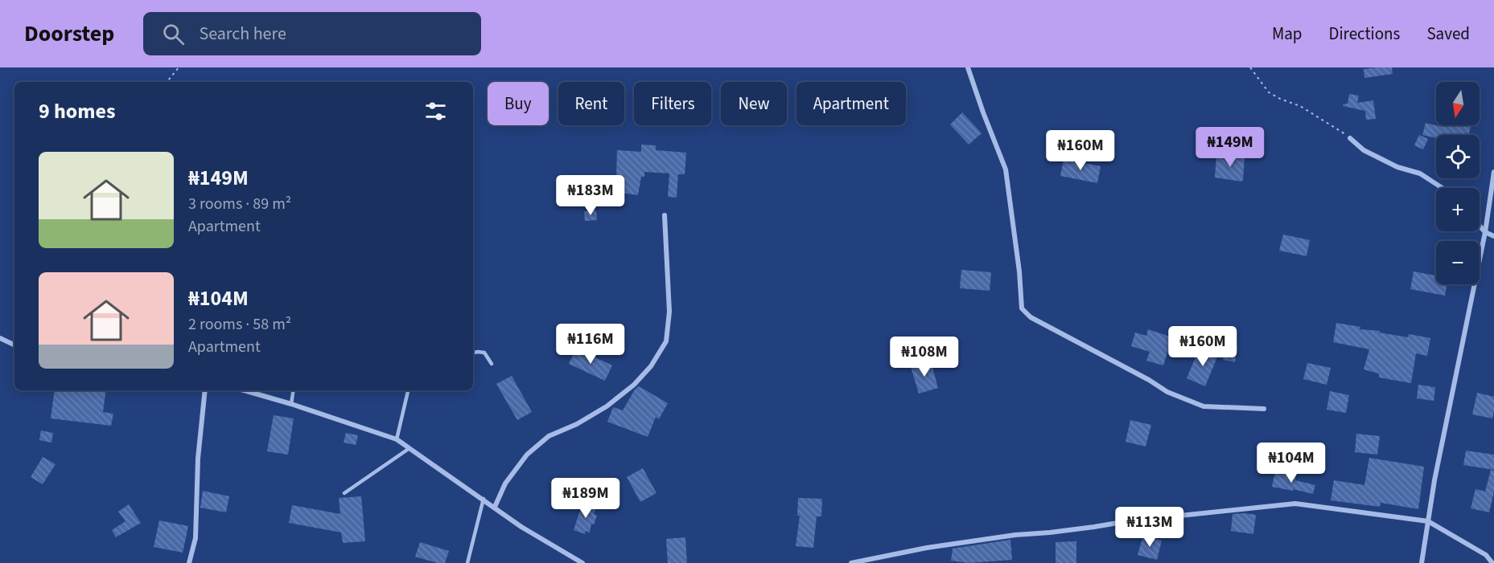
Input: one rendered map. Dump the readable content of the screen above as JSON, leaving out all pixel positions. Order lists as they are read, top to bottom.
{
  "north": "bottom",
  "page": {
    "header": "Doorstep",
    "search": "Search here",
    "nav": ["Map", "Directions", "Saved"],
    "map_buttons": ["+", "−"],
    "chip": [
      "Buy",
      "Rent",
      "Filters",
      "New",
      "Apartment"
    ],
    "heading": "9 homes",
    "price": [
      "₦149M",
      "₦160M",
      "₦183M",
      "₦116M",
      "₦160M",
      "₦108M",
      "₦104M",
      "₦189M",
      "₦113M"
    ],
    "list": [
      {
        "name": "₦149M",
        "note": "3 rooms · 89 m² · Apartment"
      },
      {
        "name": "₦104M",
        "note": "2 rooms · 58 m² · Apartment"
      }
    ]
  }
}
